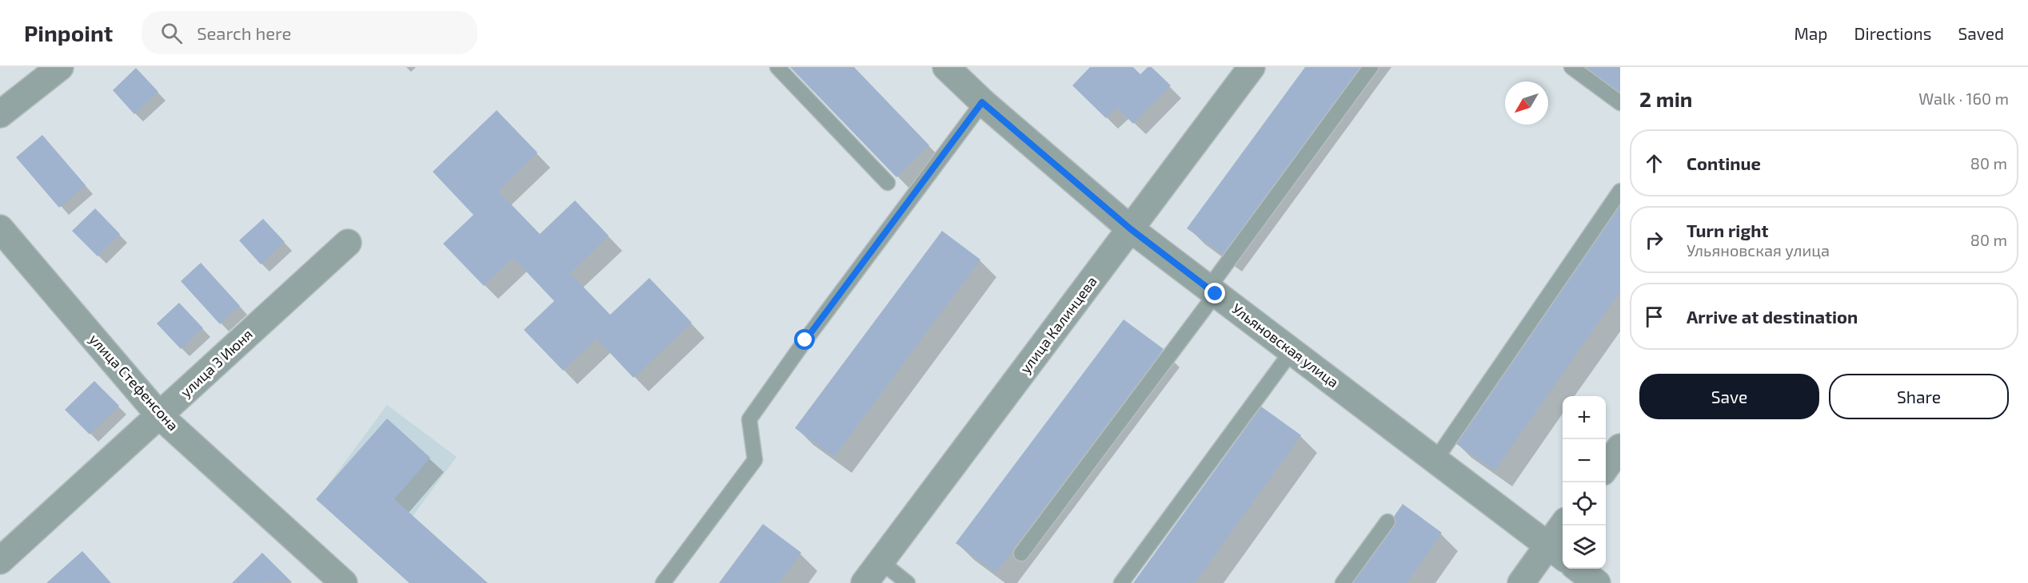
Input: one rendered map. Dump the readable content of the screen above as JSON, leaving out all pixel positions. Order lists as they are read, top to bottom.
{
  "streets": {
    "street": [
      "улица Калинцева",
      "Ульяновская улица",
      "улица 3 Июня",
      "улица Стефенсона"
    ]
  },
  "crossings": [
    ["улица Калинцева", "Ульяновская улица"],
    ["улица 3 Июня", "улица Стефенсона"]
  ],
  "north": "bottom left",
  "page": {
    "header": "Pinpoint",
    "search": "Search here",
    "nav": ["Map", "Directions", "Saved"],
    "heading": ["2 min", "Walk · 160 m"],
    "list": [
      ["Continue", "80 m"],
      ["Turn right", "Ульяновская улица", "80 m"],
      "Arrive at destination"
    ],
    "buttons": ["Save", "Share"],
    "map_buttons": ["+", "−"]
  }
}
